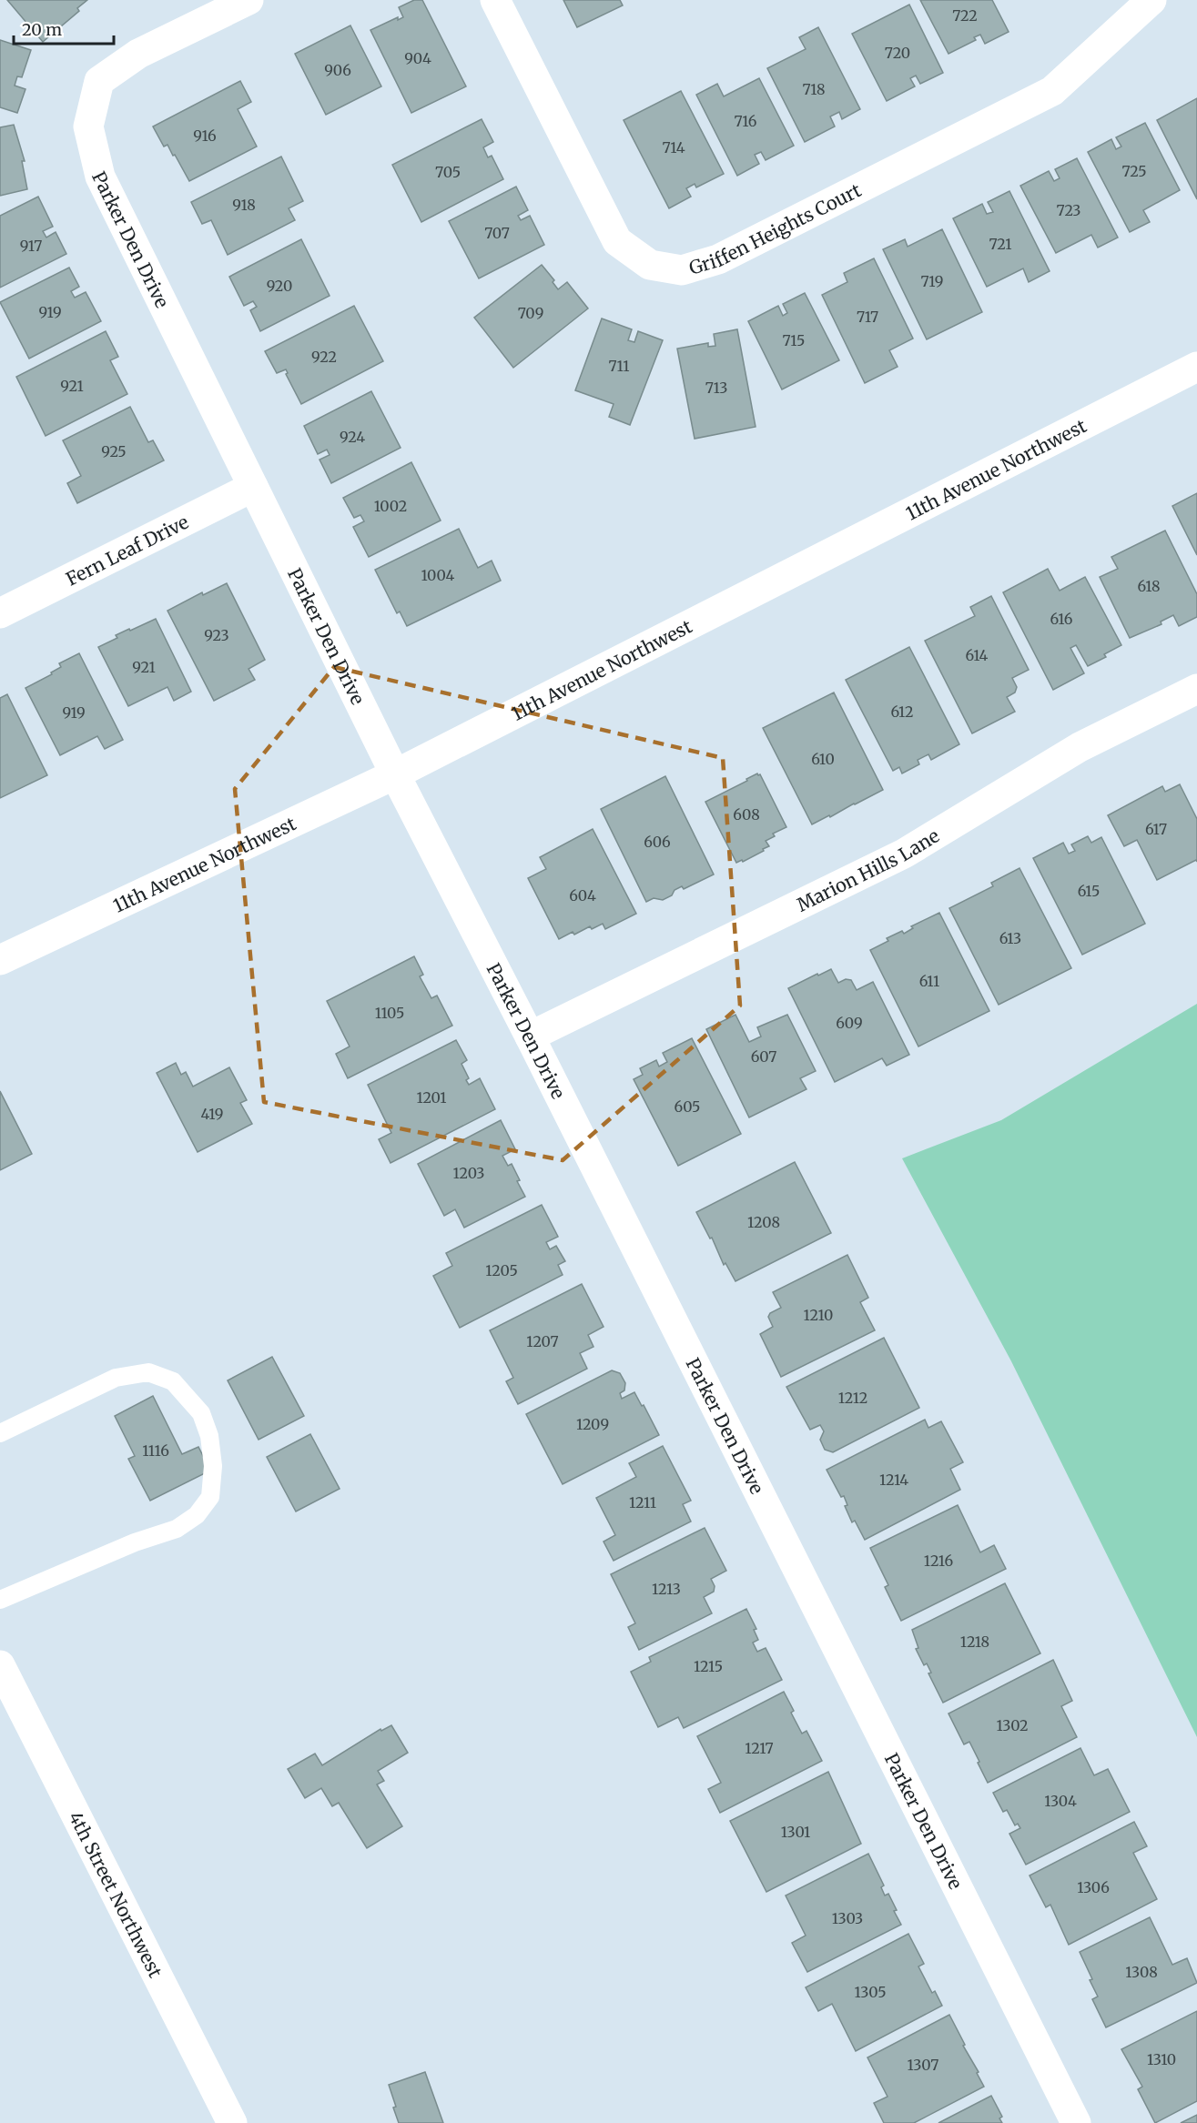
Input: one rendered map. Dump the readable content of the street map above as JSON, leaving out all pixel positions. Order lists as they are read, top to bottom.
{
  "streets": {
    "street": [
      "Griffen Heights Court",
      "Parker Den Drive",
      "11th Avenue Northwest",
      "Fern Leaf Drive",
      "Marion Hills Lane",
      "4th Street Northwest"
    ]
  },
  "crossings": [
    ["Parker Den Drive", "11th Avenue Northwest"],
    ["Parker Den Drive", "Fern Leaf Drive"],
    ["Parker Den Drive", "Marion Hills Lane"]
  ],
  "house_numbers": [
    "722",
    "720",
    "904",
    "906",
    "718",
    "716",
    "916",
    "714",
    "725",
    "705",
    "918",
    "723",
    "707",
    "721",
    "917",
    "719",
    "920",
    "919",
    "709",
    "717",
    "715",
    "922",
    "711",
    "921",
    "713",
    "924",
    "925",
    "1002",
    "1004",
    "618",
    "616",
    "923",
    "614",
    "921",
    "612",
    "919",
    "610",
    "608",
    "617",
    "606",
    "615",
    "604",
    "613",
    "611",
    "1105",
    "609",
    "607",
    "1201",
    "605",
    "419",
    "1203",
    "1208",
    "1205",
    "1210",
    "1207",
    "1212",
    "1209",
    "1116",
    "1214",
    "1211",
    "1216",
    "1213",
    "1218",
    "1215",
    "1302",
    "1217",
    "1304",
    "1301",
    "1306",
    "1303",
    "1308",
    "1305",
    "1310",
    "1307"
  ],
  "scale_bar": "20 m"
}
